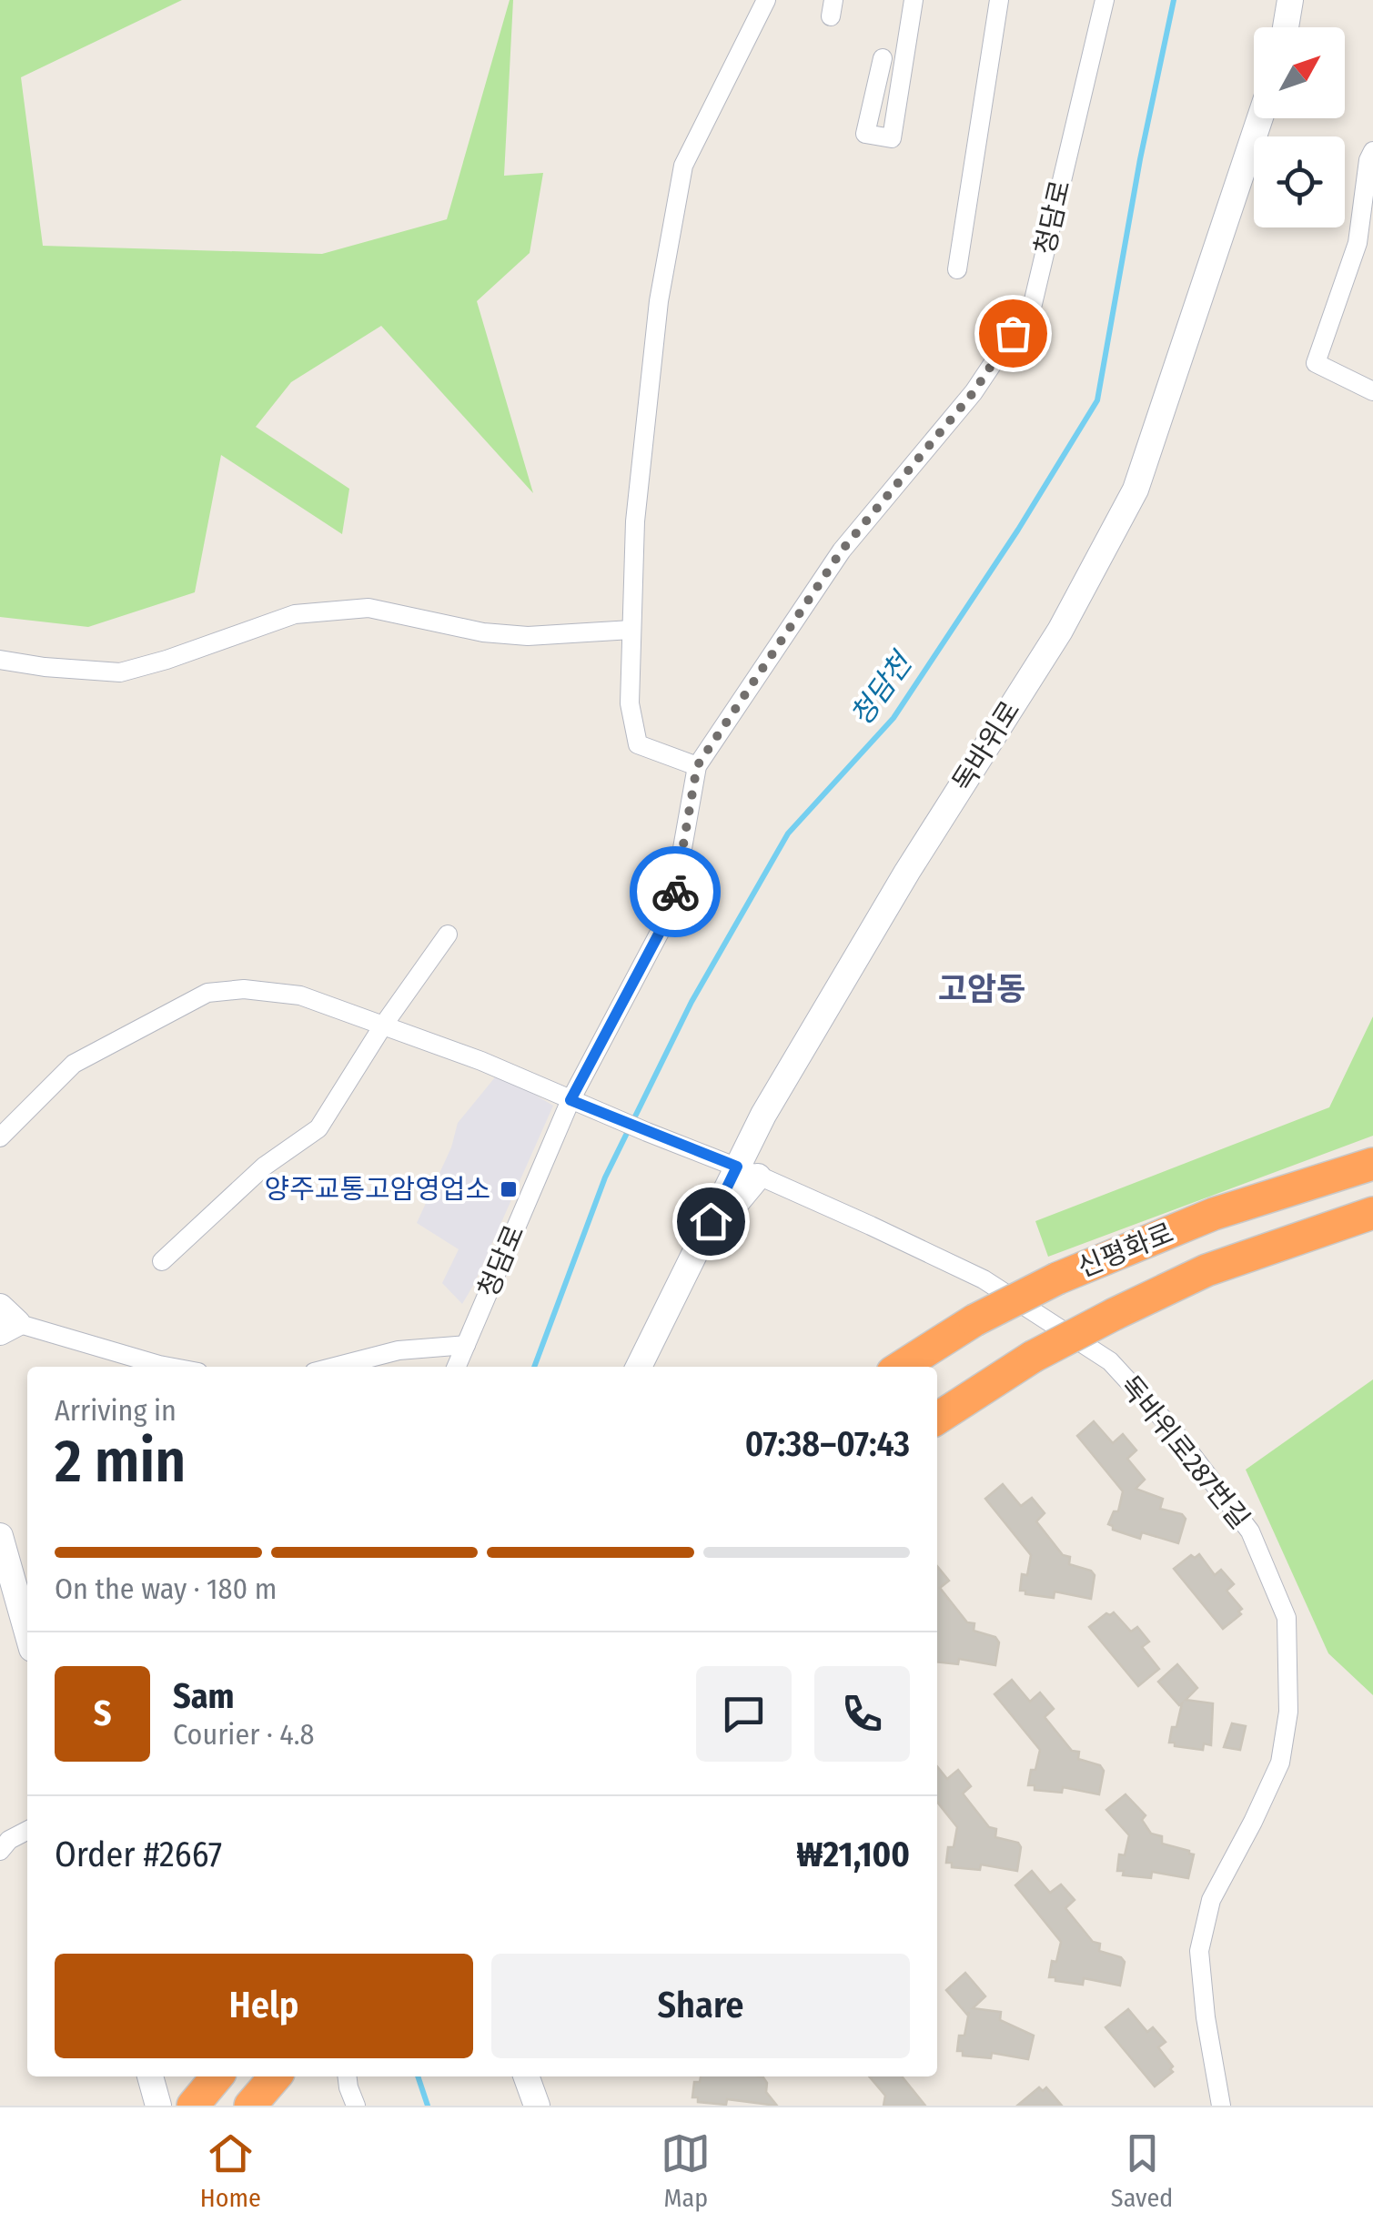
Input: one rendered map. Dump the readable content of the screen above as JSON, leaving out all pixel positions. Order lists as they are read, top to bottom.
{
  "streets": {
    "highway": ["신평화로"],
    "main road": ["독바위로"],
    "street": ["청담로", "독바위로287번길"]
  },
  "crossings": [
    ["독바위로", "독바위로287번길"]
  ],
  "districts": ["고암동"],
  "water": ["청담천"],
  "places": {
    "transit": ["양주교통고암영업소"]
  },
  "north": "top right",
  "page": {
    "heading": ["2 min", "Arriving in", "07:38–07:43"],
    "panel": [
      "Sam",
      "Courier · 4.8",
      "Order #2667",
      "₩21,100"
    ],
    "bar": "On the way · 180 m",
    "round": "S",
    "buttons": ["Help", "Share"],
    "tabs": ["Home", "Map", "Saved"]
  }
}
